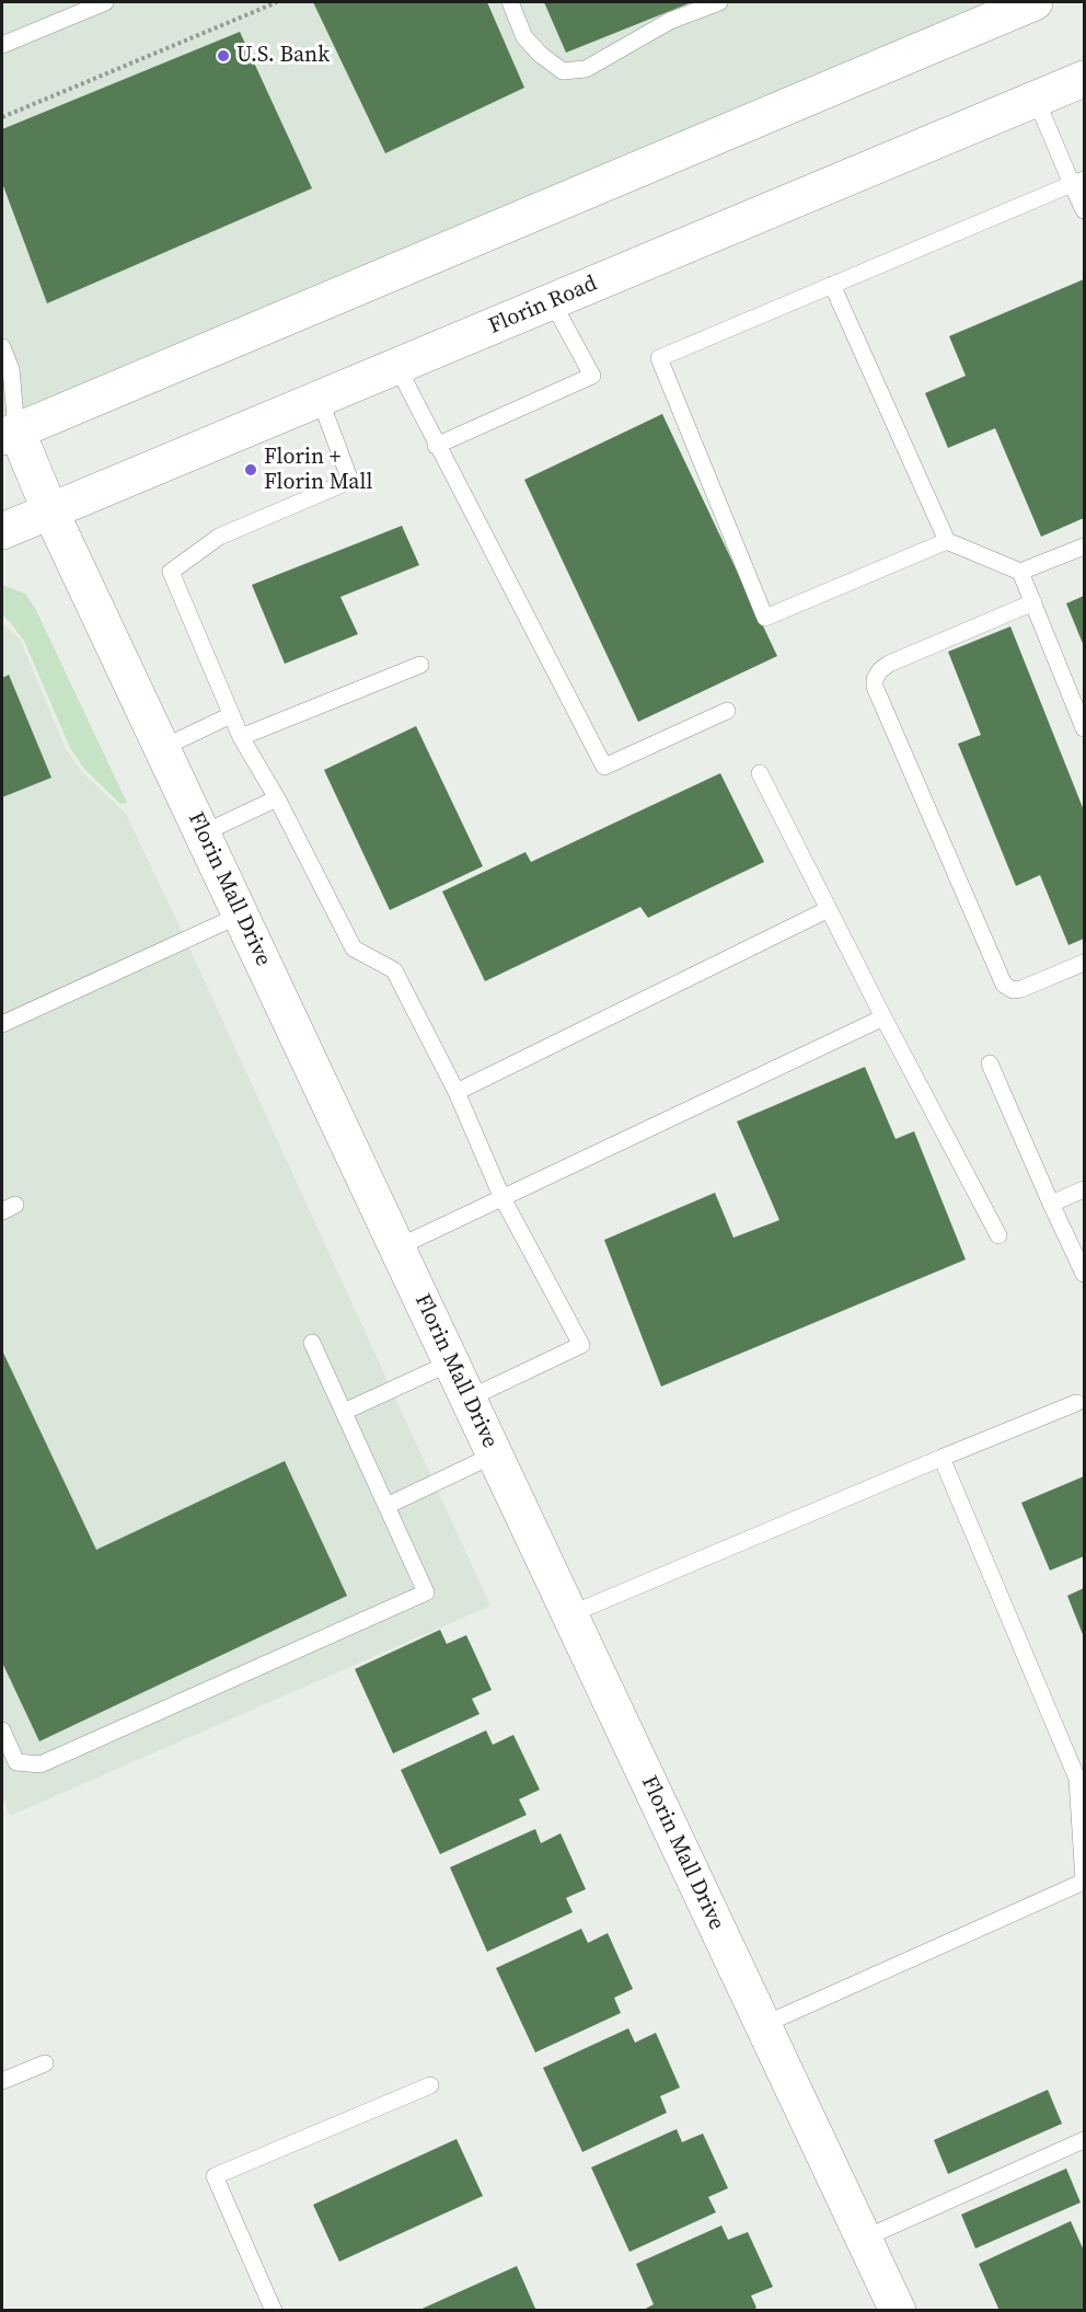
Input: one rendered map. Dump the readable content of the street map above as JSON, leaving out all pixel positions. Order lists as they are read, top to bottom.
{
  "streets": {
    "main road": ["Florin Road", "Florin Mall Drive"]
  },
  "crossings": [
    ["Florin Road", "Florin Mall Drive"]
  ],
  "places": ["U.S. Bank", "Florin + Florin Mall"]
}
